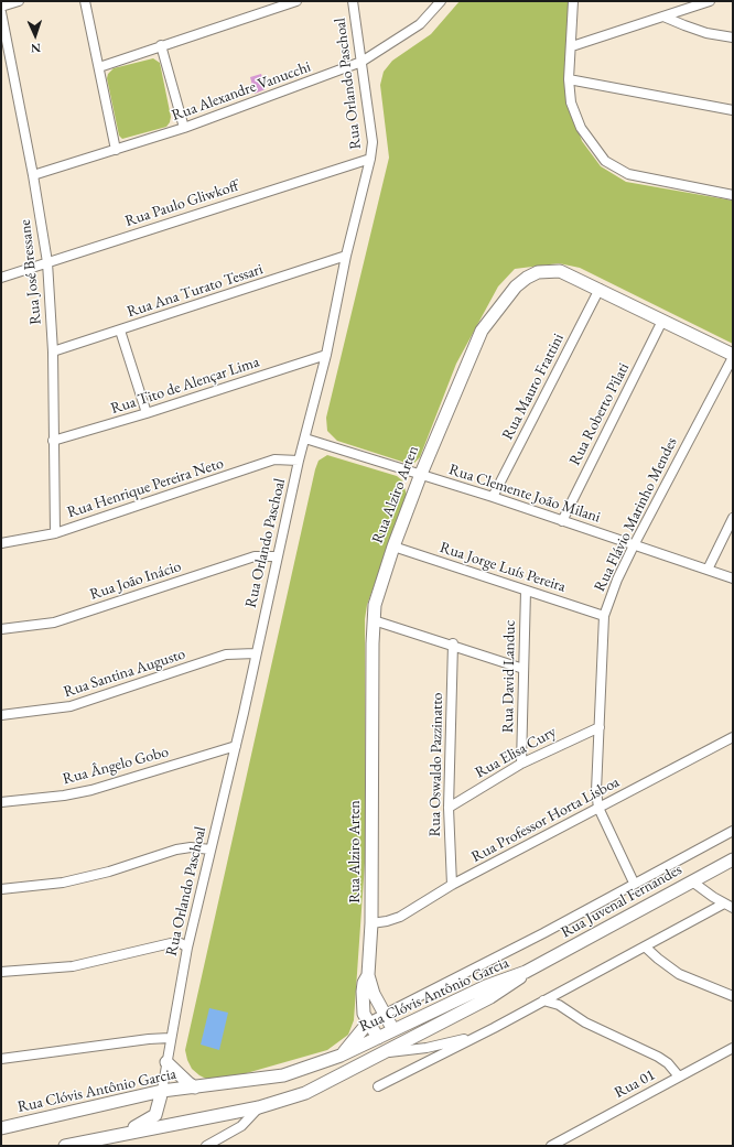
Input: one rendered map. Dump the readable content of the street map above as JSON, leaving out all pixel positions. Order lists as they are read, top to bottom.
{
  "streets": {
    "main road": ["Rua Alziro Arten", "Rua Juvenal Fernandes", "Rua Clóvis Antônio Garcia"],
    "street": [
      "Rua Orlando Paschoal",
      "Rua Alexandre Vanucchi",
      "Rua Paulo Gliwkoff",
      "Rua José Bressane",
      "Rua Ana Turato Tessari",
      "Rua Tito de Alençar Lima",
      "Rua Mauro Frattini",
      "Rua Roberto Pilati",
      "Rua Henrique Pereira Neto",
      "Rua Clemente João Milani",
      "Rua Flávio Marinho Mendes",
      "Rua Jorge Luís Pereira",
      "Rua João Inácio",
      "Rua Santina Augusto",
      "Rua David Landuc",
      "Rua Elisa Cury",
      "Rua Oswaldo Pazzinatto",
      "Rua Ângelo Gobo",
      "Rua Professor Horta Lisboa",
      "Rua 01"
    ]
  },
  "crossings": [
    ["Rua Orlando Paschoal", "Rua Alexandre Vanucchi"],
    ["Rua Orlando Paschoal", "Rua Paulo Gliwkoff"],
    ["Rua Orlando Paschoal", "Rua Ana Turato Tessari"],
    ["Rua Orlando Paschoal", "Rua Tito de Alençar Lima"],
    ["Rua Orlando Paschoal", "Rua Henrique Pereira Neto"],
    ["Rua Orlando Paschoal", "Rua Clemente João Milani"],
    ["Rua Orlando Paschoal", "Rua João Inácio"],
    ["Rua Orlando Paschoal", "Rua Santina Augusto"],
    ["Rua Orlando Paschoal", "Rua Ângelo Gobo"],
    ["Rua Orlando Paschoal", "Rua Clóvis Antônio Garcia"],
    ["Rua Alexandre Vanucchi", "Rua José Bressane"],
    ["Rua Paulo Gliwkoff", "Rua José Bressane"],
    ["Rua José Bressane", "Rua Ana Turato Tessari"],
    ["Rua José Bressane", "Rua Tito de Alençar Lima"],
    ["Rua José Bressane", "Rua Henrique Pereira Neto"],
    ["Rua Mauro Frattini", "Rua Clemente João Milani"],
    ["Rua Mauro Frattini", "Rua Alziro Arten"],
    ["Rua Roberto Pilati", "Rua Clemente João Milani"],
    ["Rua Roberto Pilati", "Rua Alziro Arten"],
    ["Rua Clemente João Milani", "Rua Alziro Arten"],
    ["Rua Clemente João Milani", "Rua Flávio Marinho Mendes"],
    ["Rua Alziro Arten", "Rua Flávio Marinho Mendes"],
    ["Rua Alziro Arten", "Rua Jorge Luís Pereira"],
    ["Rua Alziro Arten", "Rua Professor Horta Lisboa"],
    ["Rua Alziro Arten", "Rua Juvenal Fernandes"],
    ["Rua Alziro Arten", "Rua Clóvis Antônio Garcia"],
    ["Rua Flávio Marinho Mendes", "Rua Jorge Luís Pereira"],
    ["Rua Flávio Marinho Mendes", "Rua Elisa Cury"],
    ["Rua Flávio Marinho Mendes", "Rua Professor Horta Lisboa"],
    ["Rua Jorge Luís Pereira", "Rua David Landuc"],
    ["Rua David Landuc", "Rua Elisa Cury"],
    ["Rua Elisa Cury", "Rua Oswaldo Pazzinatto"],
    ["Rua Oswaldo Pazzinatto", "Rua Professor Horta Lisboa"],
    ["Rua Juvenal Fernandes", "Rua Clóvis Antônio Garcia"]
  ],
  "north": "bottom"
}
